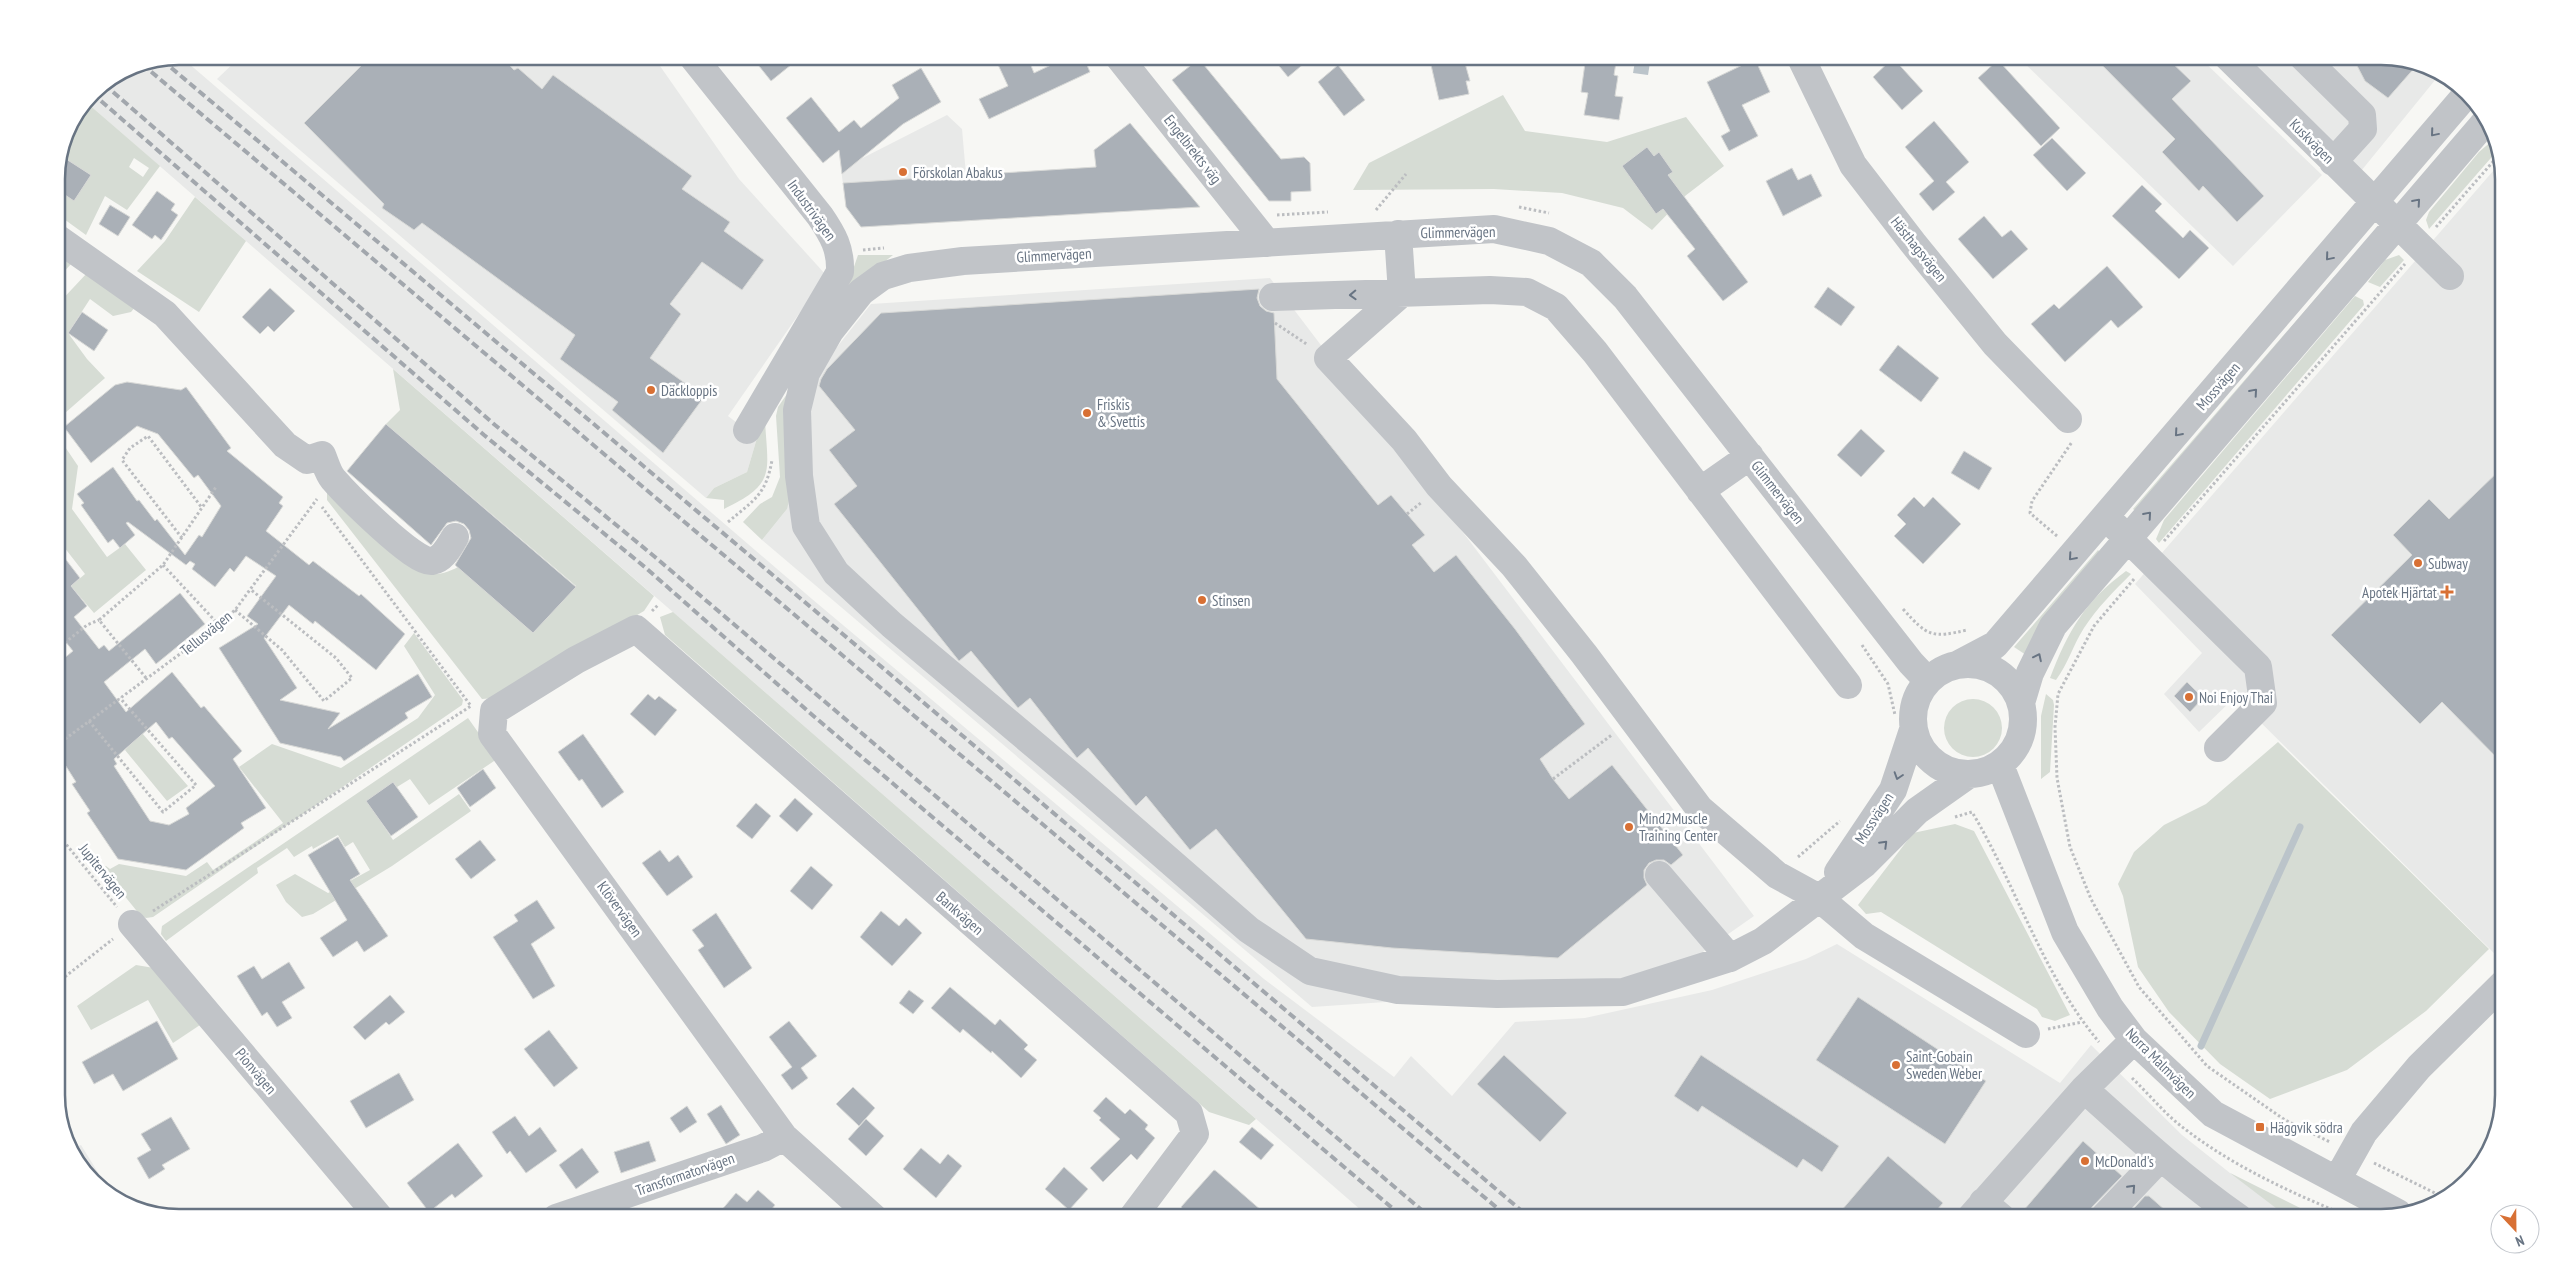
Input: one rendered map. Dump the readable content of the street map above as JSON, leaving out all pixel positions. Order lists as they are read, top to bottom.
{
  "streets": {
    "street": [
      "Kuskvägen",
      "Engelbrekts väg",
      "Industrivägen",
      "Glimmervägen",
      "Hästhagsvägen",
      "Mossvägen",
      "Klövervägen",
      "Bankvägen",
      "Norra Malmvägen",
      "Pionvägen",
      "Transformatorvägen"
    ],
    "path": ["Tellusvägen", "Jupitervägen"]
  },
  "crossings": [
    ["Kuskvägen", "Mossvägen"],
    ["Engelbrekts väg", "Glimmervägen"],
    ["Glimmervägen", "Mossvägen"],
    ["Glimmervägen", "Norra Malmvägen"],
    ["Mossvägen", "Norra Malmvägen"],
    ["Jupitervägen", "Pionvägen"],
    ["Klövervägen", "Bankvägen"],
    ["Klövervägen", "Transformatorvägen"]
  ],
  "places": {
    "other": [
      "Förskolan Abakus",
      "Däckloppis",
      "Friskis & Svettis",
      "Subway",
      "Stinsen",
      "Noi Enjoy Thai",
      "Mind2Muscle Training Center",
      "Saint-Gobain Sweden Weber",
      "McDonald's"
    ],
    "health": ["Apotek Hjärtat"],
    "transit": ["Häggvik södra"]
  },
  "north": "bottom"
}
